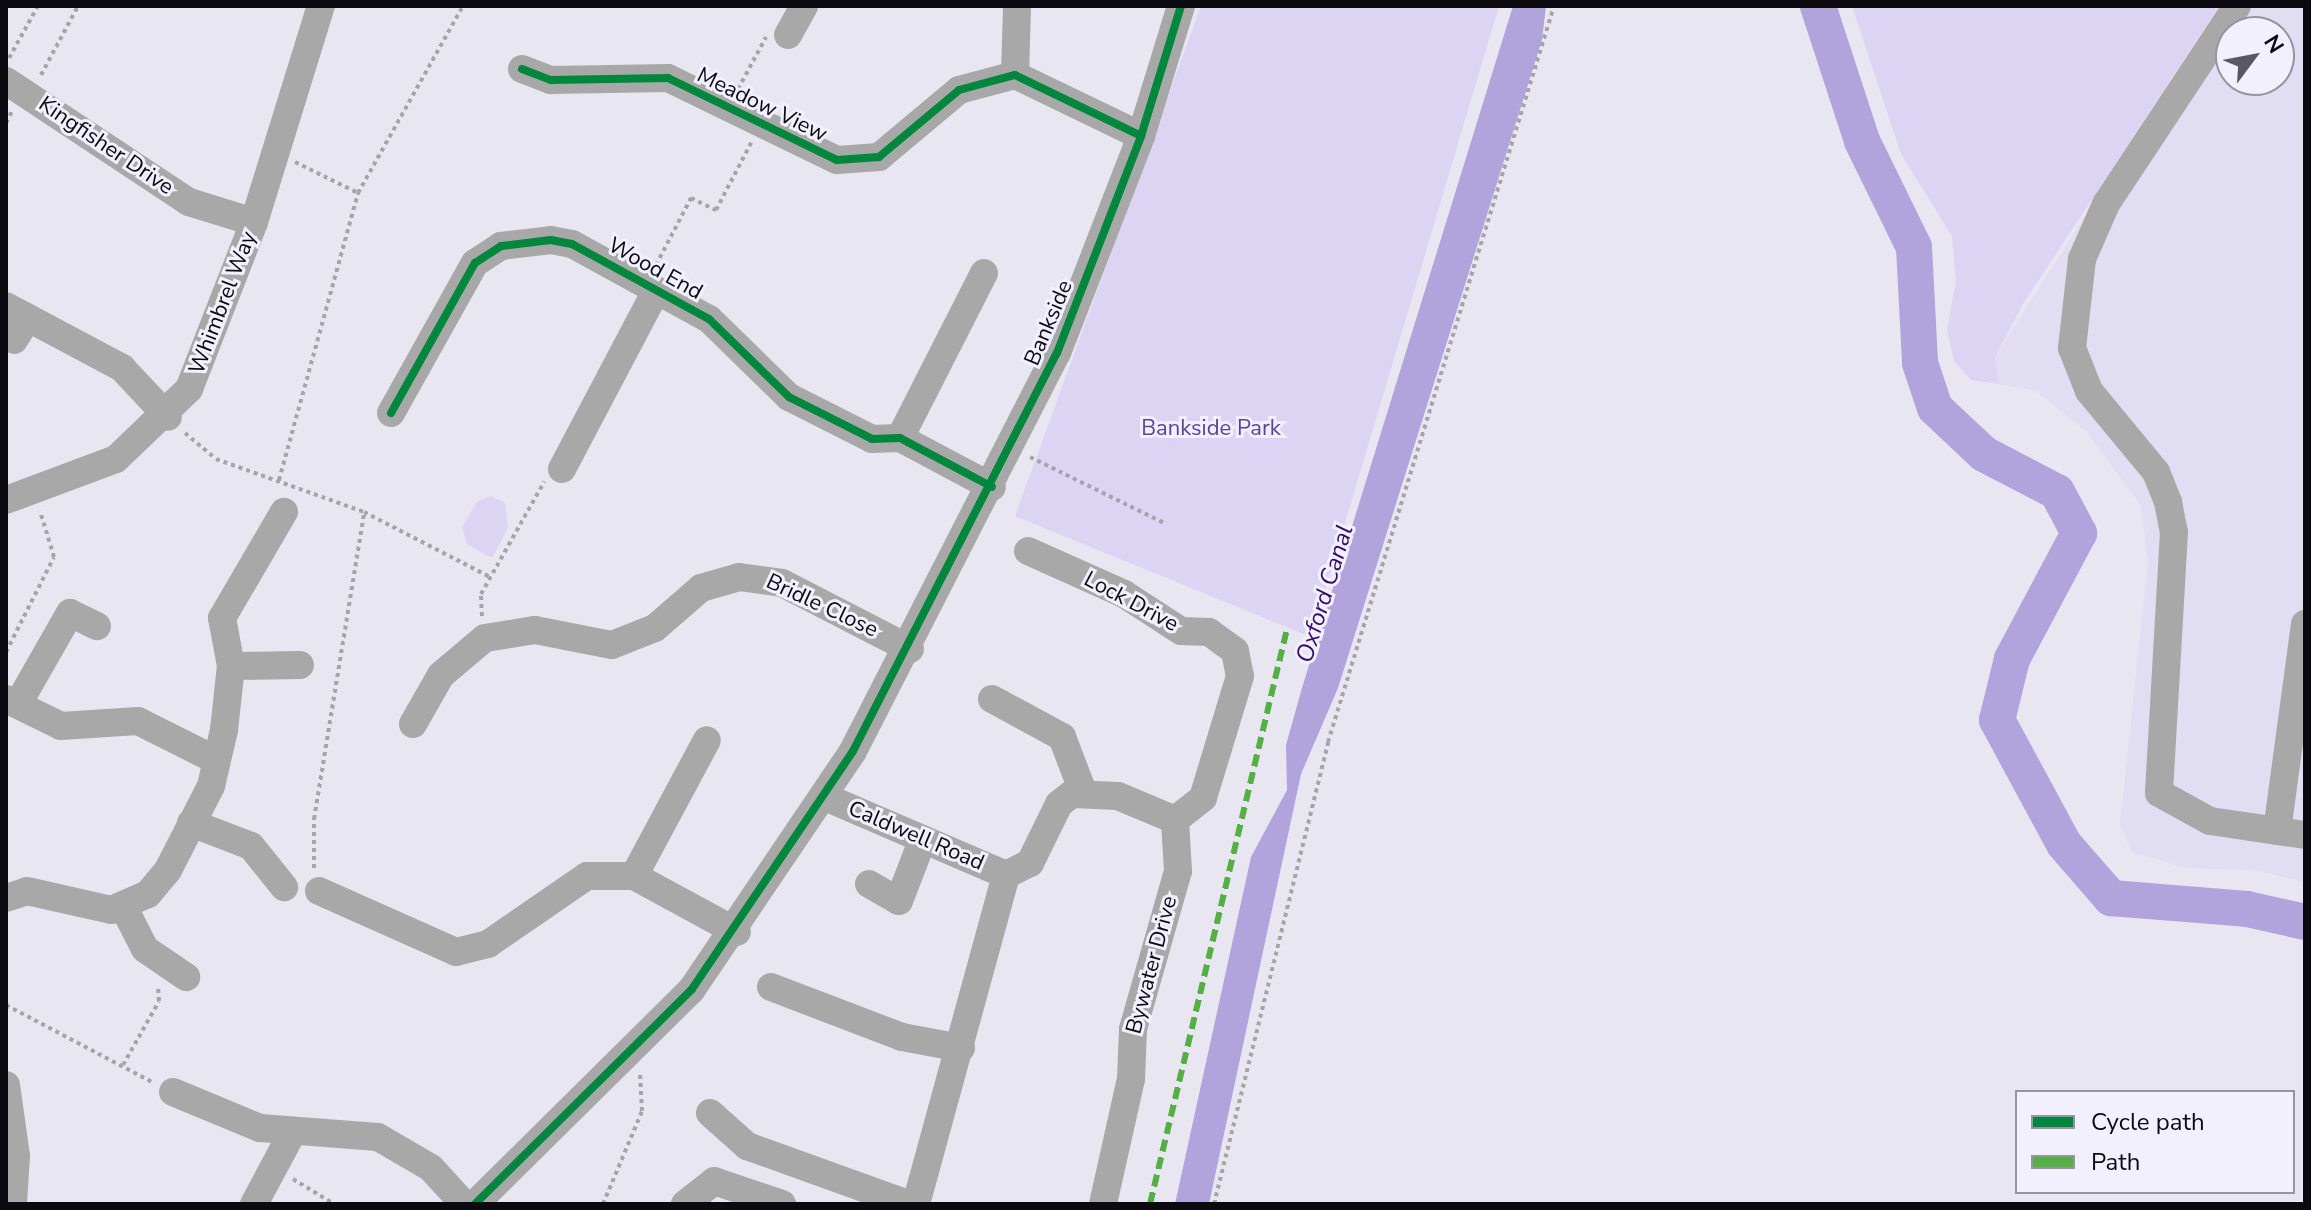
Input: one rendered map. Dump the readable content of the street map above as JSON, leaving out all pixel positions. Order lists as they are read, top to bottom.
{
  "streets": {
    "street": [
      "Meadow View",
      "Kingfisher Drive",
      "Wood End",
      "Whimbrel Way",
      "Bankside",
      "Lock Drive",
      "Bridle Close",
      "Caldwell Road",
      "Bywater Drive"
    ]
  },
  "crossings": [
    ["Kingfisher Drive", "Whimbrel Way"],
    ["Wood End", "Bankside"],
    ["Bankside", "Bridle Close"],
    ["Bankside", "Caldwell Road"],
    ["Lock Drive", "Bywater Drive"]
  ],
  "water": ["Oxford Canal"],
  "parks": ["Bankside Park"],
  "legend": ["Cycle path", "Path"],
  "north": "top right"
}
